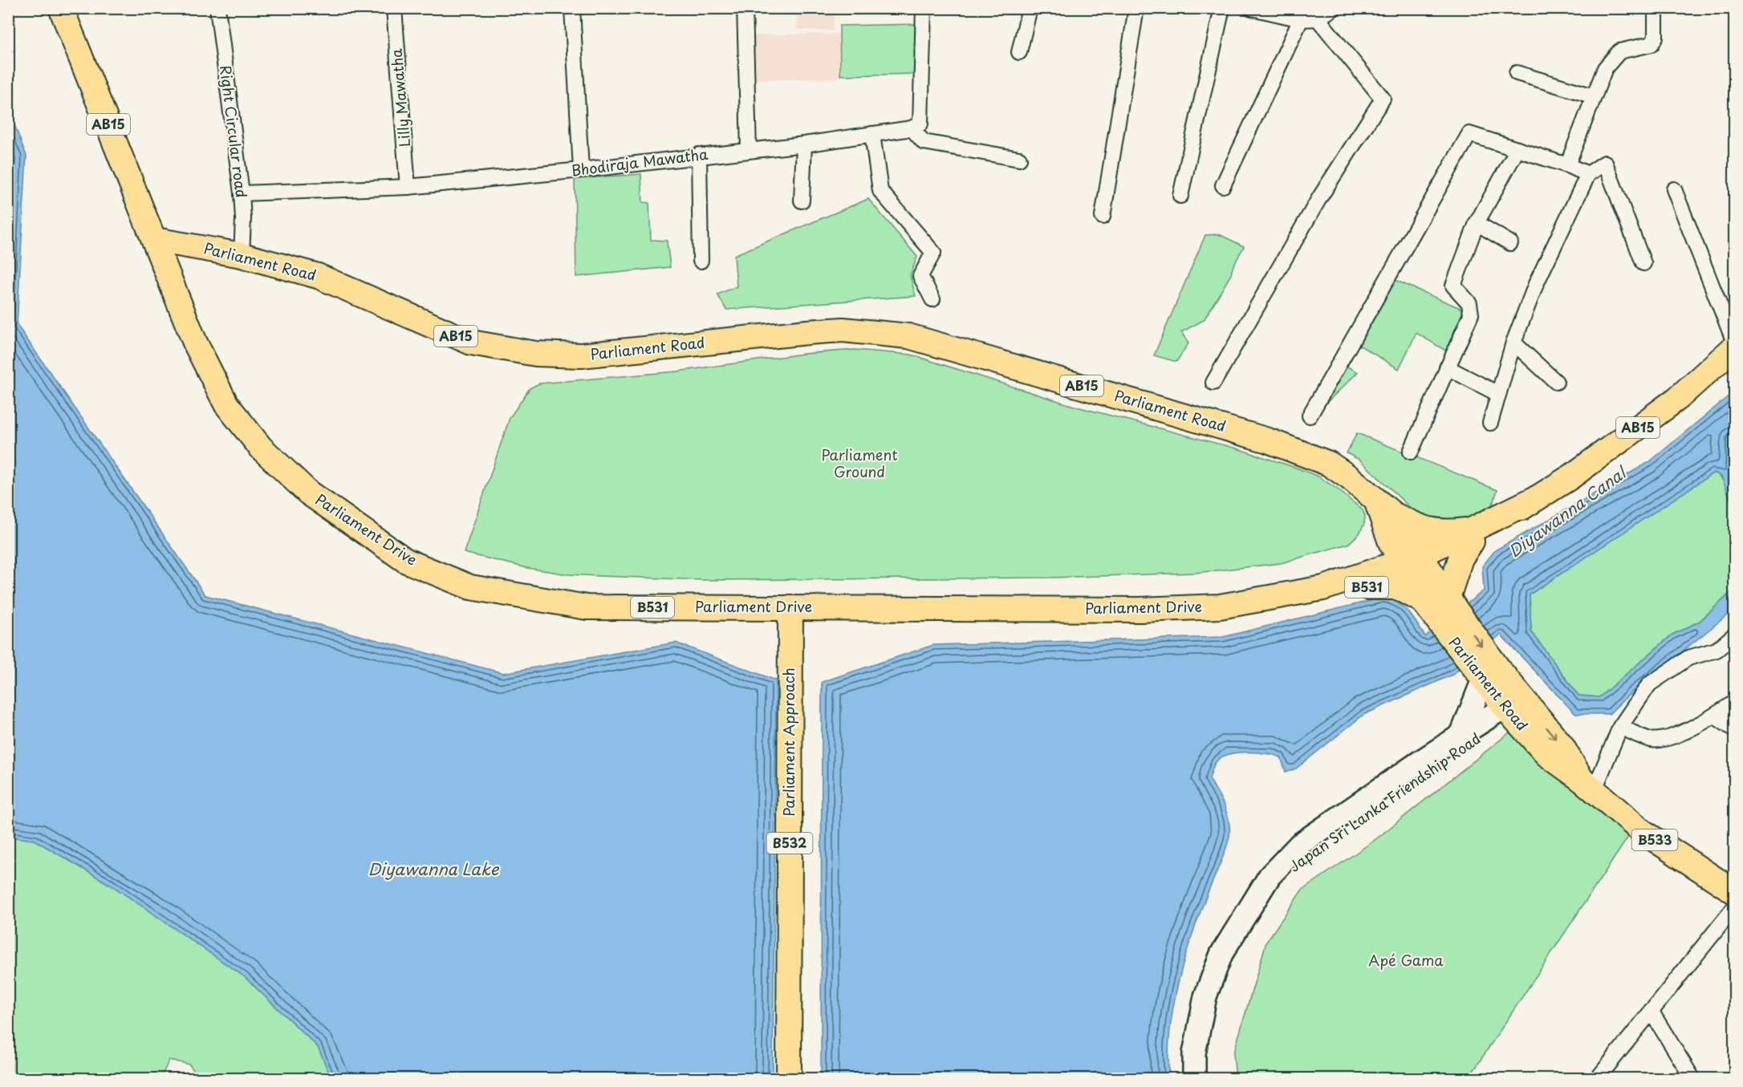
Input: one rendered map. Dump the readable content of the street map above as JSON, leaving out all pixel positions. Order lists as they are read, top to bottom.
{
  "streets": {
    "main road": [
      "AB15",
      "Parliament Road",
      "Parliament Drive",
      "B531",
      "Parliament Approach",
      "Japan Sri Lanka Friendship Road",
      "B533",
      "B532"
    ],
    "street": ["Lilly Mawatha", "Right Circular road", "Bhodiraja Mawatha"]
  },
  "crossings": [
    ["Lilly Mawatha", "Bhodiraja Mawatha"],
    ["AB15", "Parliament Road"],
    ["AB15", "Parliament Drive"],
    ["Right Circular road", "Bhodiraja Mawatha"],
    ["Right Circular road", "Parliament Road"],
    ["Parliament Road", "Parliament Drive"],
    ["Parliament Road", "B531"],
    ["Parliament Road", "Japan Sri Lanka Friendship Road"],
    ["Parliament Drive", "B531"],
    ["Parliament Drive", "Parliament Approach"]
  ],
  "water": ["Diyawanna Canal", "Diyawanna Lake"],
  "parks": ["Parliament Ground", "Apé Gama"]
}
